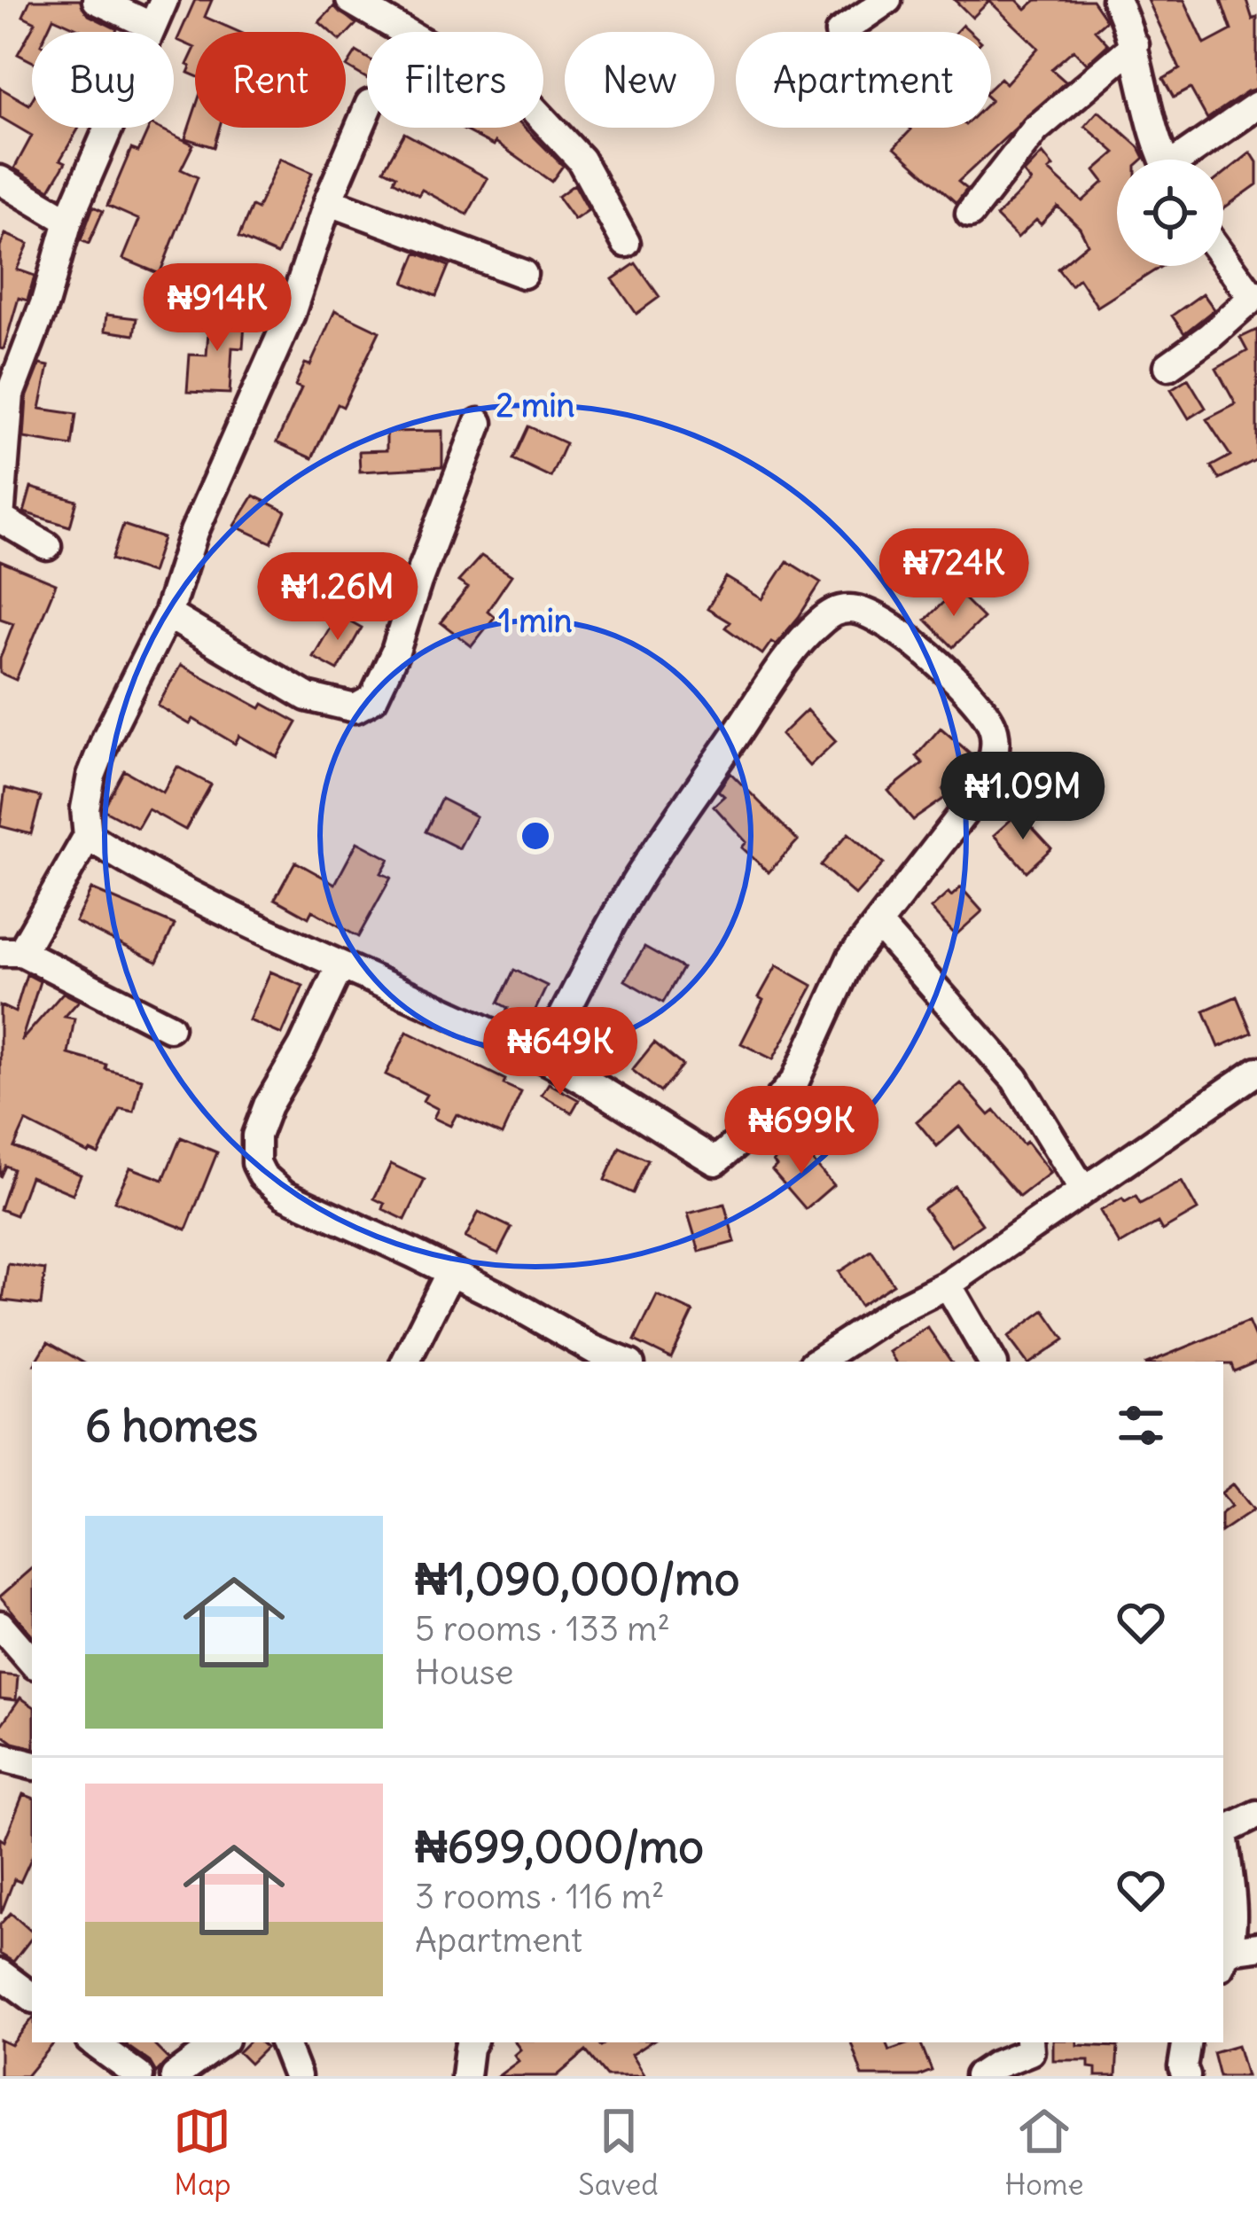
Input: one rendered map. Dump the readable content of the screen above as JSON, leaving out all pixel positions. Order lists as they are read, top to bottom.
{
  "page": {
    "chip": [
      "Buy",
      "Rent",
      "Filters",
      "New",
      "Apartment"
    ],
    "price": [
      "₦914K",
      "₦724K",
      "₦1.26M",
      "₦1.09M",
      "₦649K",
      "₦699K"
    ],
    "heading": "6 homes",
    "list": [
      {
        "name": "₦1,090,000/mo",
        "note": "5 rooms · 133 m² · House"
      },
      {
        "name": "₦699,000/mo",
        "note": "3 rooms · 116 m² · Apartment"
      }
    ],
    "tabs": ["Map", "Saved", "Home"]
  },
  "rings": ["2 min", "1 min"]
}
